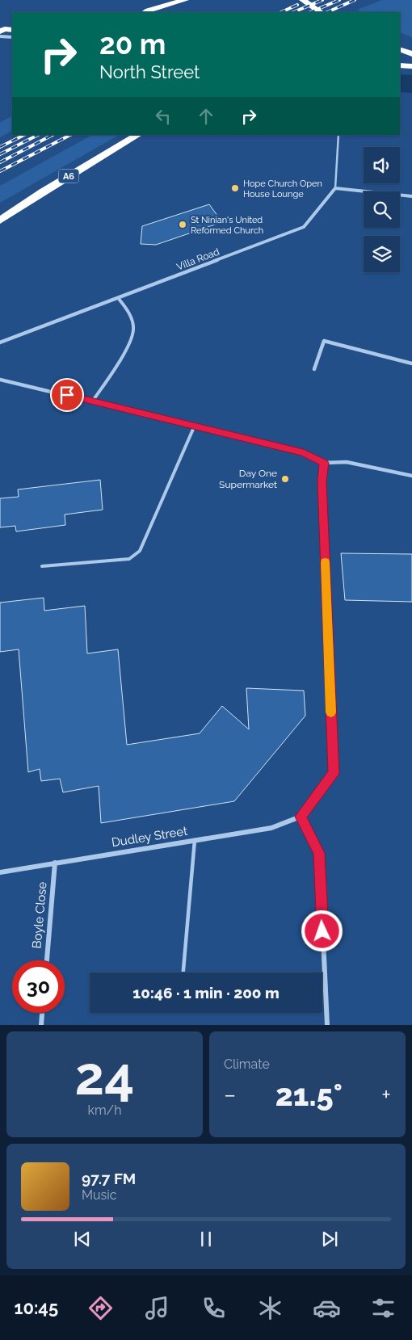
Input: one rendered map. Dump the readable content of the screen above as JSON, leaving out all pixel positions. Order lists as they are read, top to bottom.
{
  "streets": {
    "highway": ["A6"],
    "street": ["Villa Road", "Dudley Street", "Boyle Close"]
  },
  "crossings": [
    ["Dudley Street", "Boyle Close"]
  ],
  "places": ["Hope Church Open House Lounge", "St Ninian's United Reformed Church", "Day One Supermarket"],
  "page": {
    "turn": ["20 m", "North Street"],
    "limit": "30",
    "trip": "10:46 · 1 min · 200 m",
    "tile": [
      ["24", "km/h"],
      "Climate"
    ],
    "heat": ["−", "21.5°", "+"],
    "song": ["97.7 FM", "Music"],
    "tabs": "10:45"
  }
}
